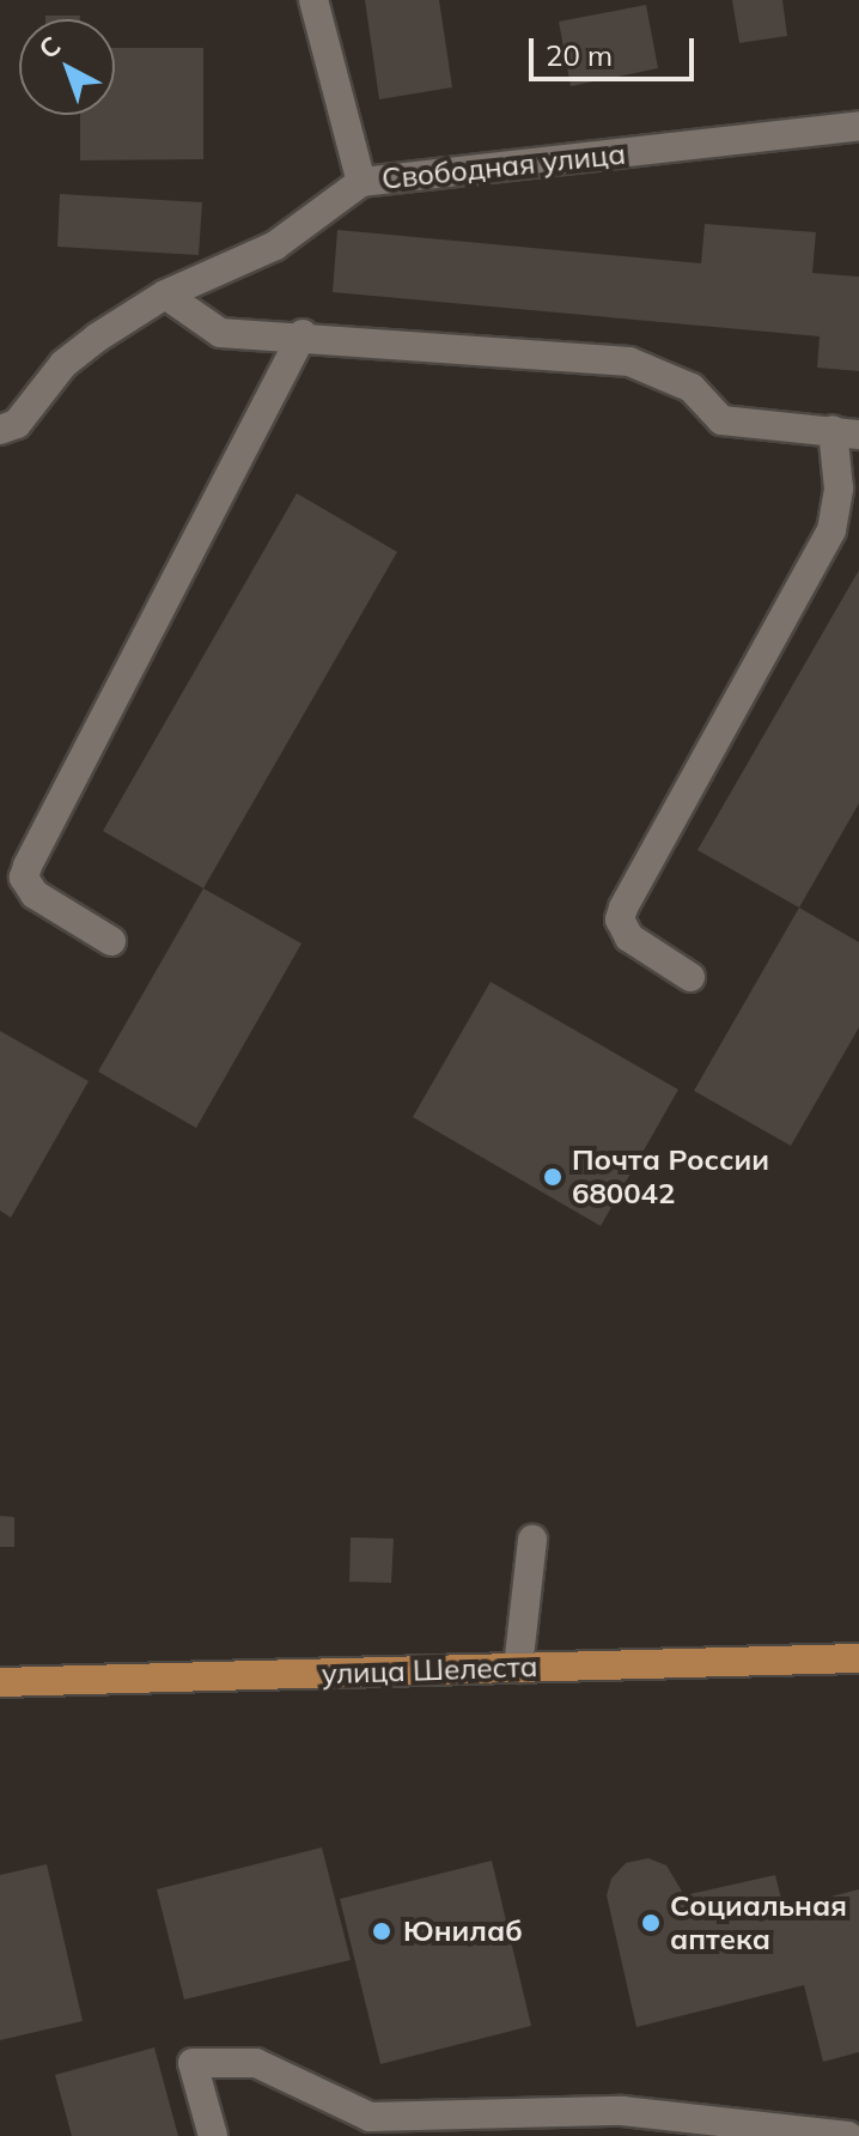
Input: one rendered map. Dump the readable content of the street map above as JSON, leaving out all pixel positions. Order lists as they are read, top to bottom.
{
  "streets": {
    "main road": ["улица Шелеста"],
    "street": ["Свободная улица"]
  },
  "places": ["Почта России 680042", "Социальная аптека", "Юнилаб"],
  "scale_bar": "20 m",
  "north": "top left"
}
